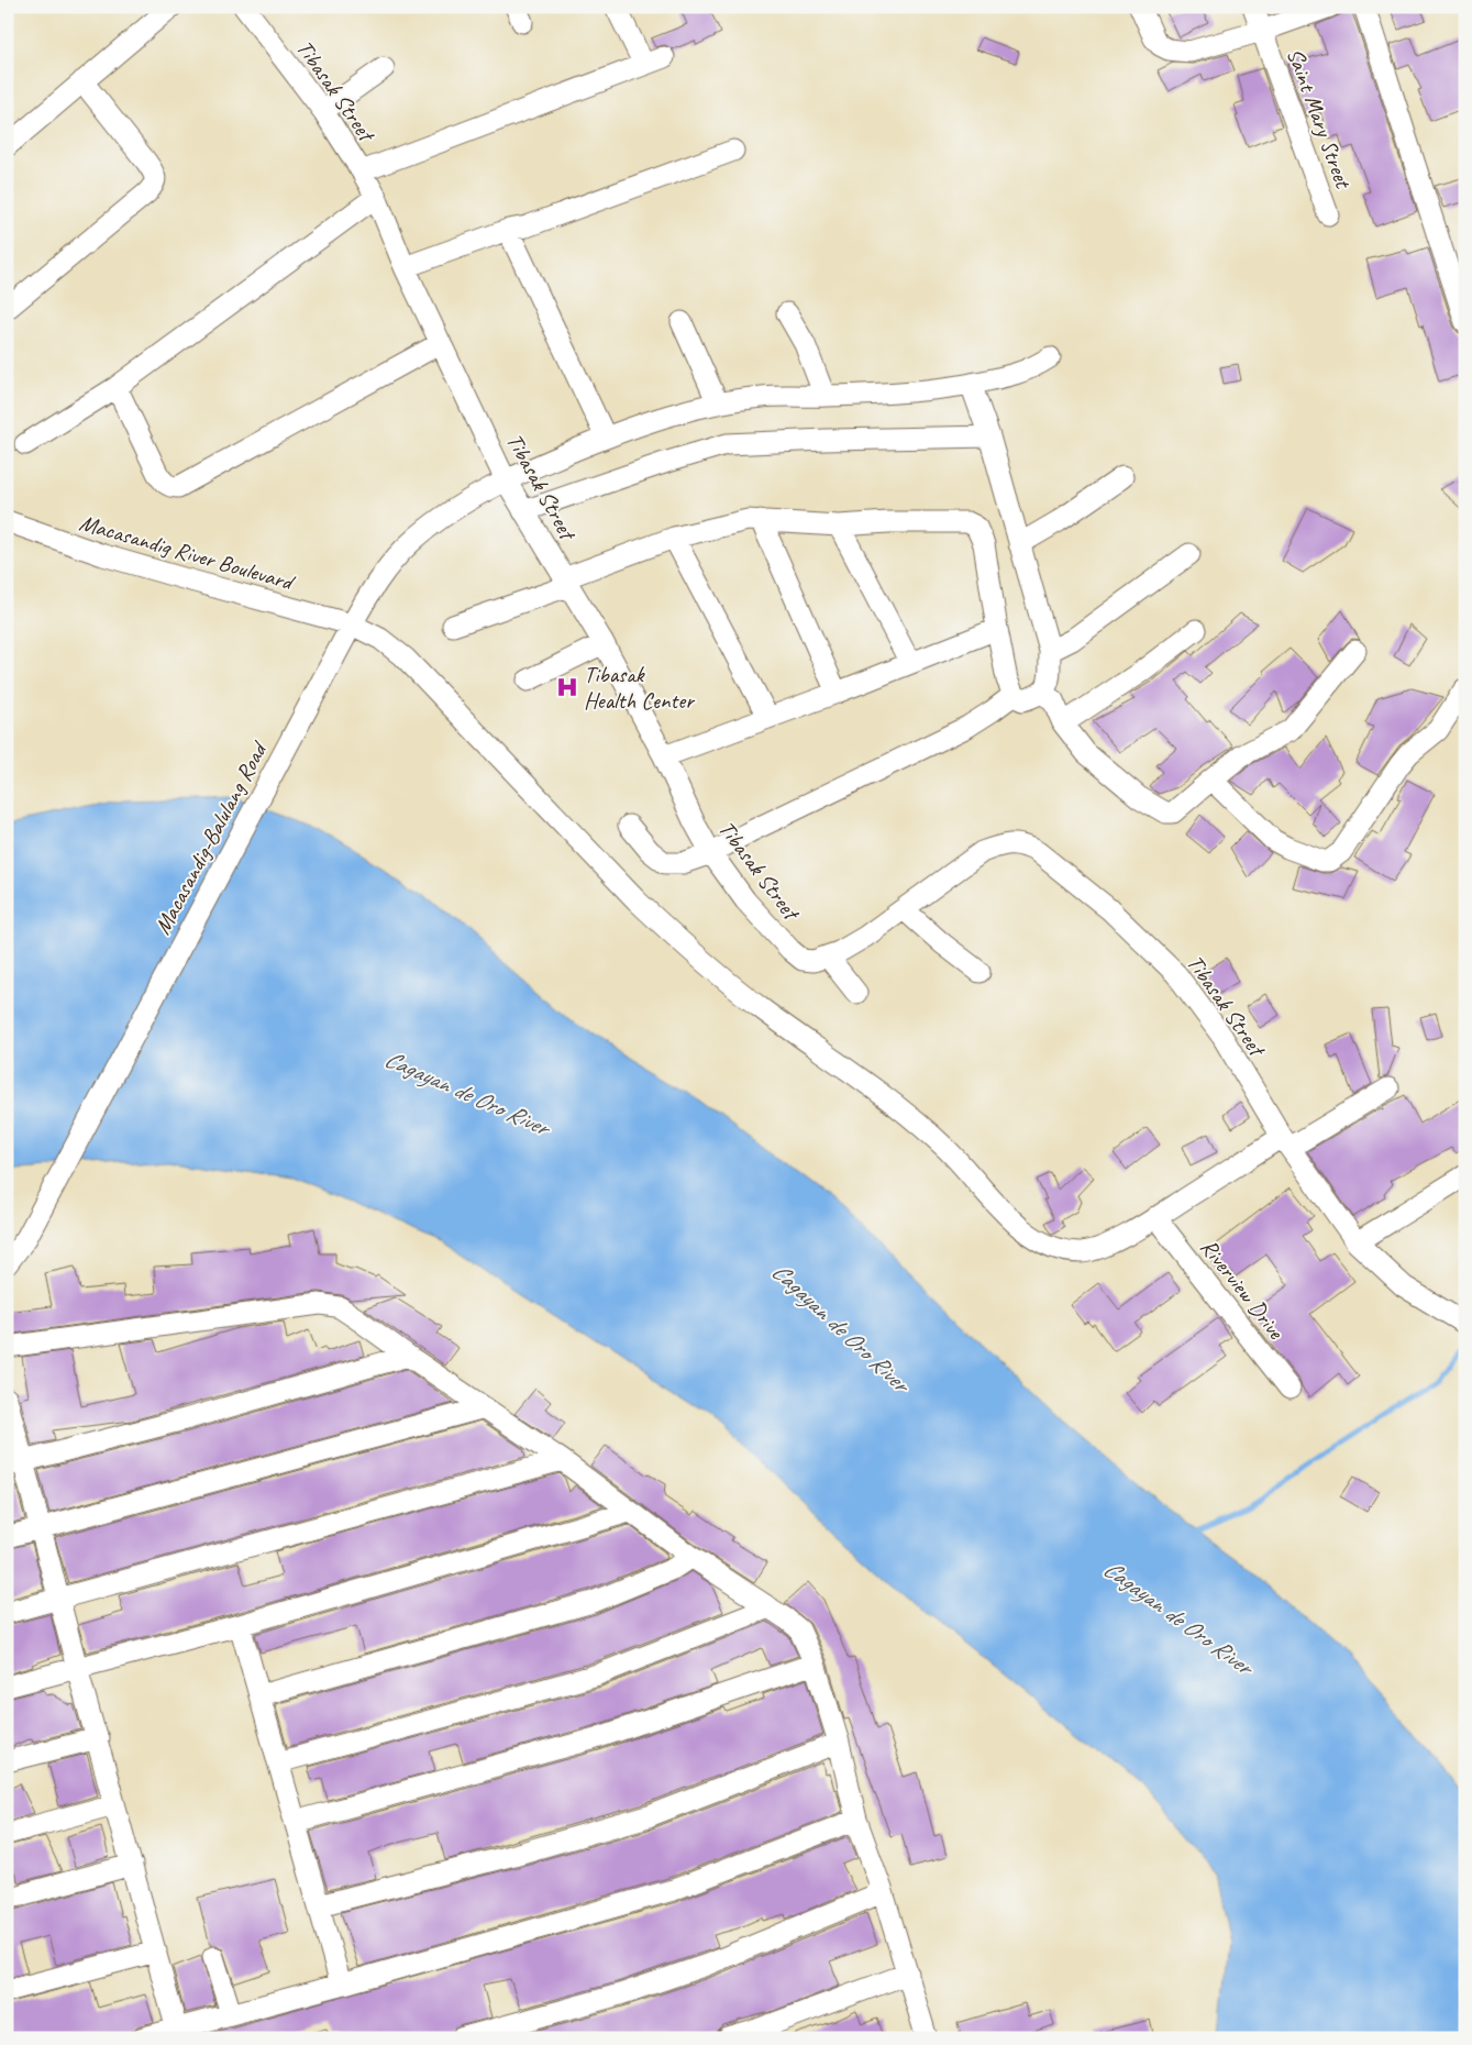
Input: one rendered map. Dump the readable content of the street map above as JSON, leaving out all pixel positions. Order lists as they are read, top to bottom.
{
  "streets": {
    "street": [
      "Tibasak Street",
      "Saint Mary Street",
      "Macasandig River Boulevard",
      "Macasandig-Balulang Road",
      "Riverview Drive"
    ]
  },
  "crossings": [
    ["Tibasak Street", "Macasandig River Boulevard"],
    ["Tibasak Street", "Macasandig-Balulang Road"],
    ["Macasandig River Boulevard", "Macasandig-Balulang Road"],
    ["Macasandig River Boulevard", "Riverview Drive"]
  ],
  "water": ["Cagayan de Oro River"],
  "places": {
    "hospital": ["Tibasak Health Center"]
  }
}
